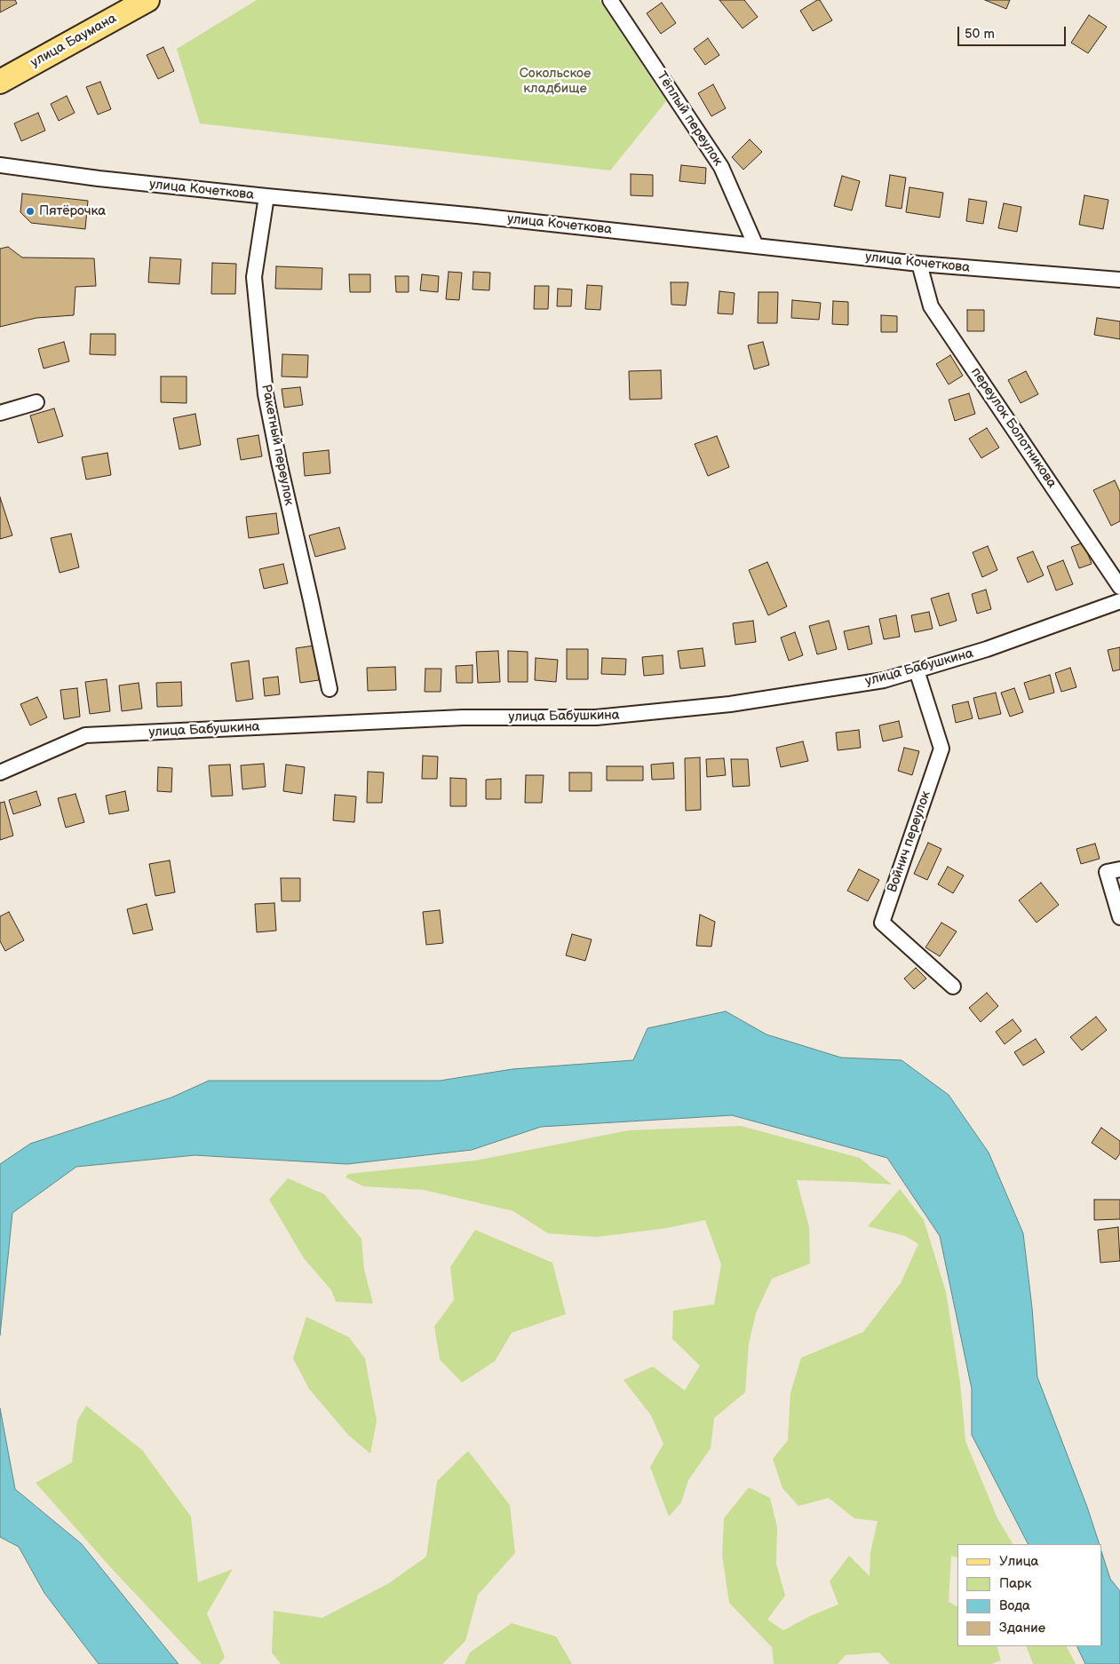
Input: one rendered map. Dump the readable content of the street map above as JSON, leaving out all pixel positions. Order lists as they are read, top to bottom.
{
  "streets": {
    "main road": ["улица Баумана"],
    "street": [
      "Тёплый переулок",
      "улица Кочеткова",
      "переулок Болотникова",
      "Ракетный переулок",
      "улица Бабушкина",
      "Войнич переулок"
    ]
  },
  "crossings": [
    ["Тёплый переулок", "улица Кочеткова"],
    ["улица Кочеткова", "переулок Болотникова"],
    ["улица Кочеткова", "Ракетный переулок"],
    ["улица Бабушкина", "Войнич переулок"]
  ],
  "parks": ["Сокольское кладбище"],
  "places": ["Пятёрочка"],
  "legend": [
    "Улица",
    "Парк",
    "Вода",
    "Здание"
  ],
  "scale_bar": "50 m"
}
